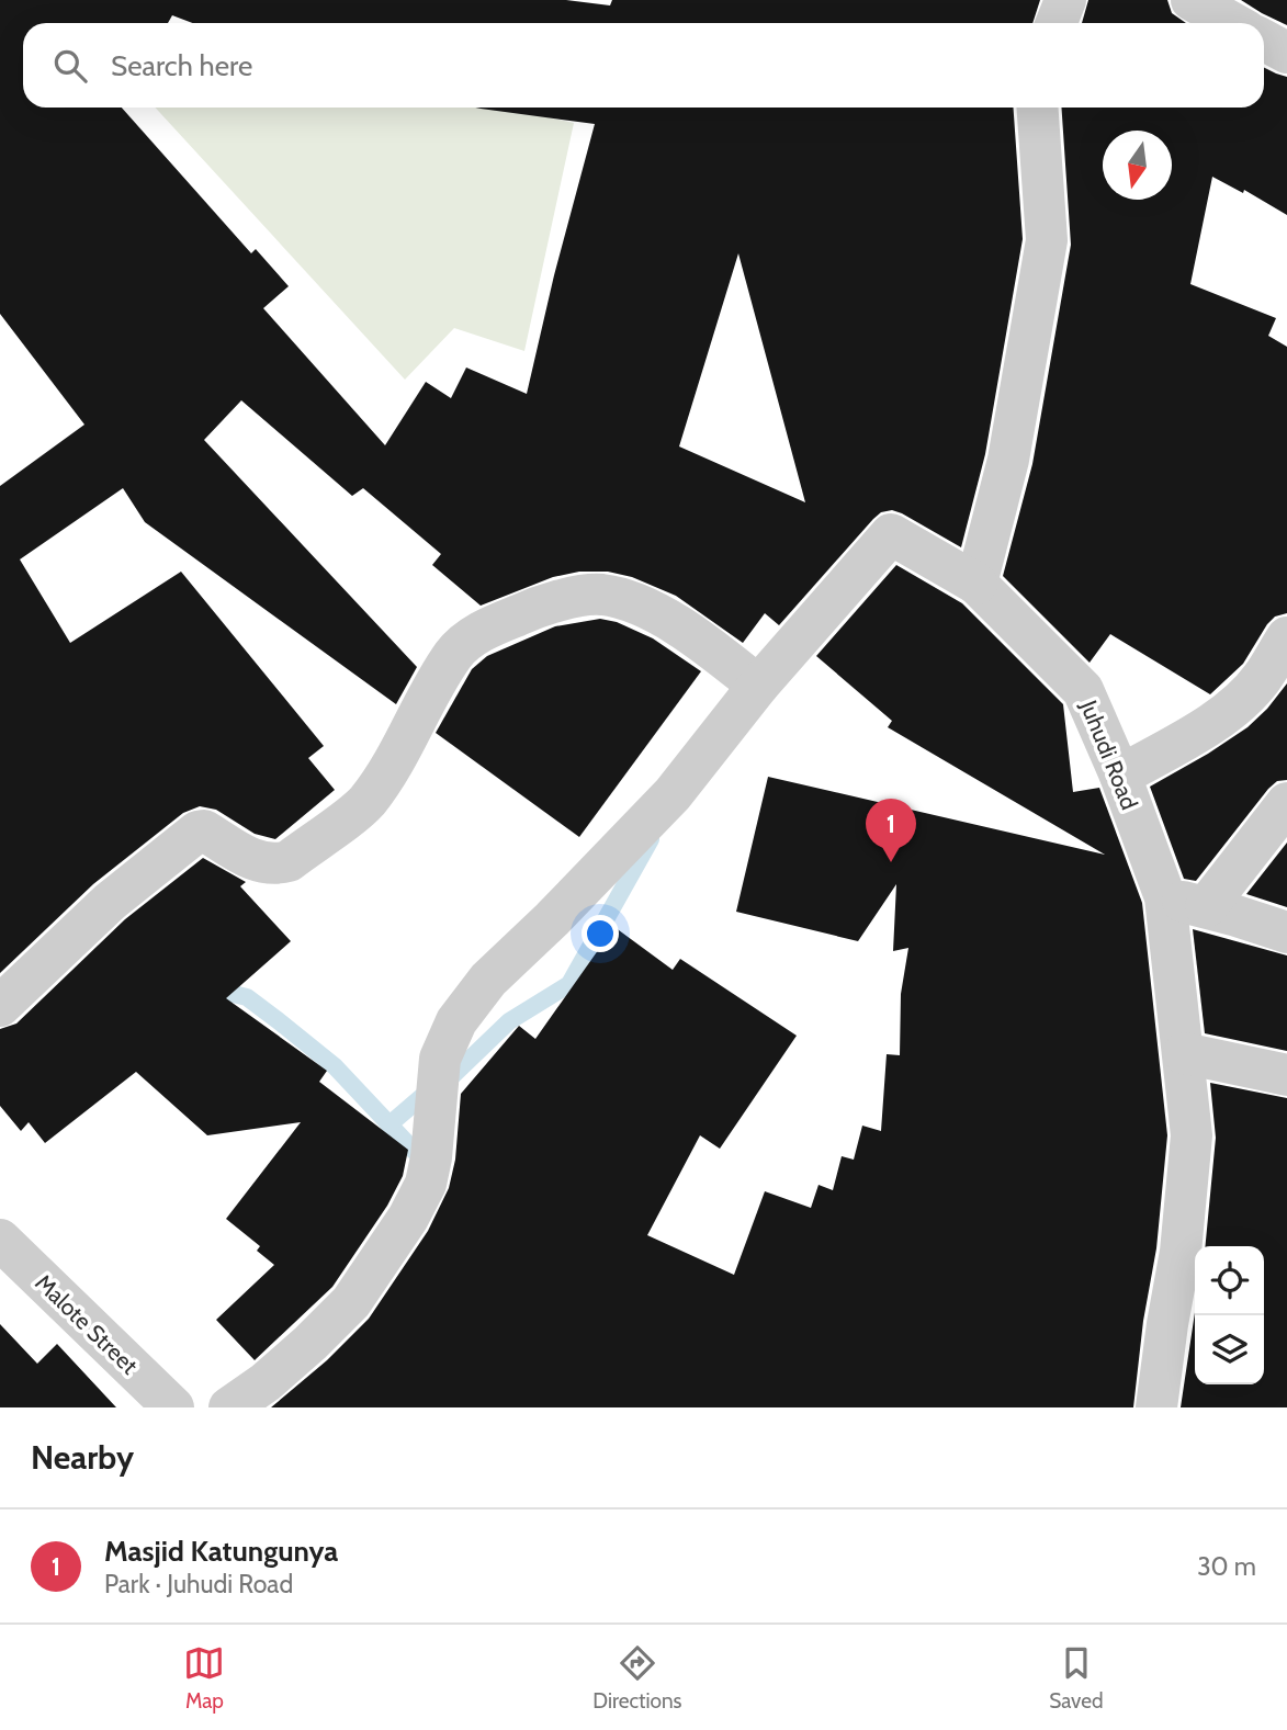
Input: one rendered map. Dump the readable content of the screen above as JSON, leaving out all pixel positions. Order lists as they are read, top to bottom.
{
  "streets": {
    "street": ["Juhudi Road", "Malote Street"]
  },
  "north": "bottom",
  "page": {
    "search": "Search here",
    "pins": "1",
    "heading": "Nearby",
    "list": [
      {
        "mark": "1",
        "name": "Masjid Katungunya",
        "note": "Park · Juhudi Road",
        "value": "30 m"
      }
    ],
    "nav": ["Map", "Directions", "Saved"]
  }
}
